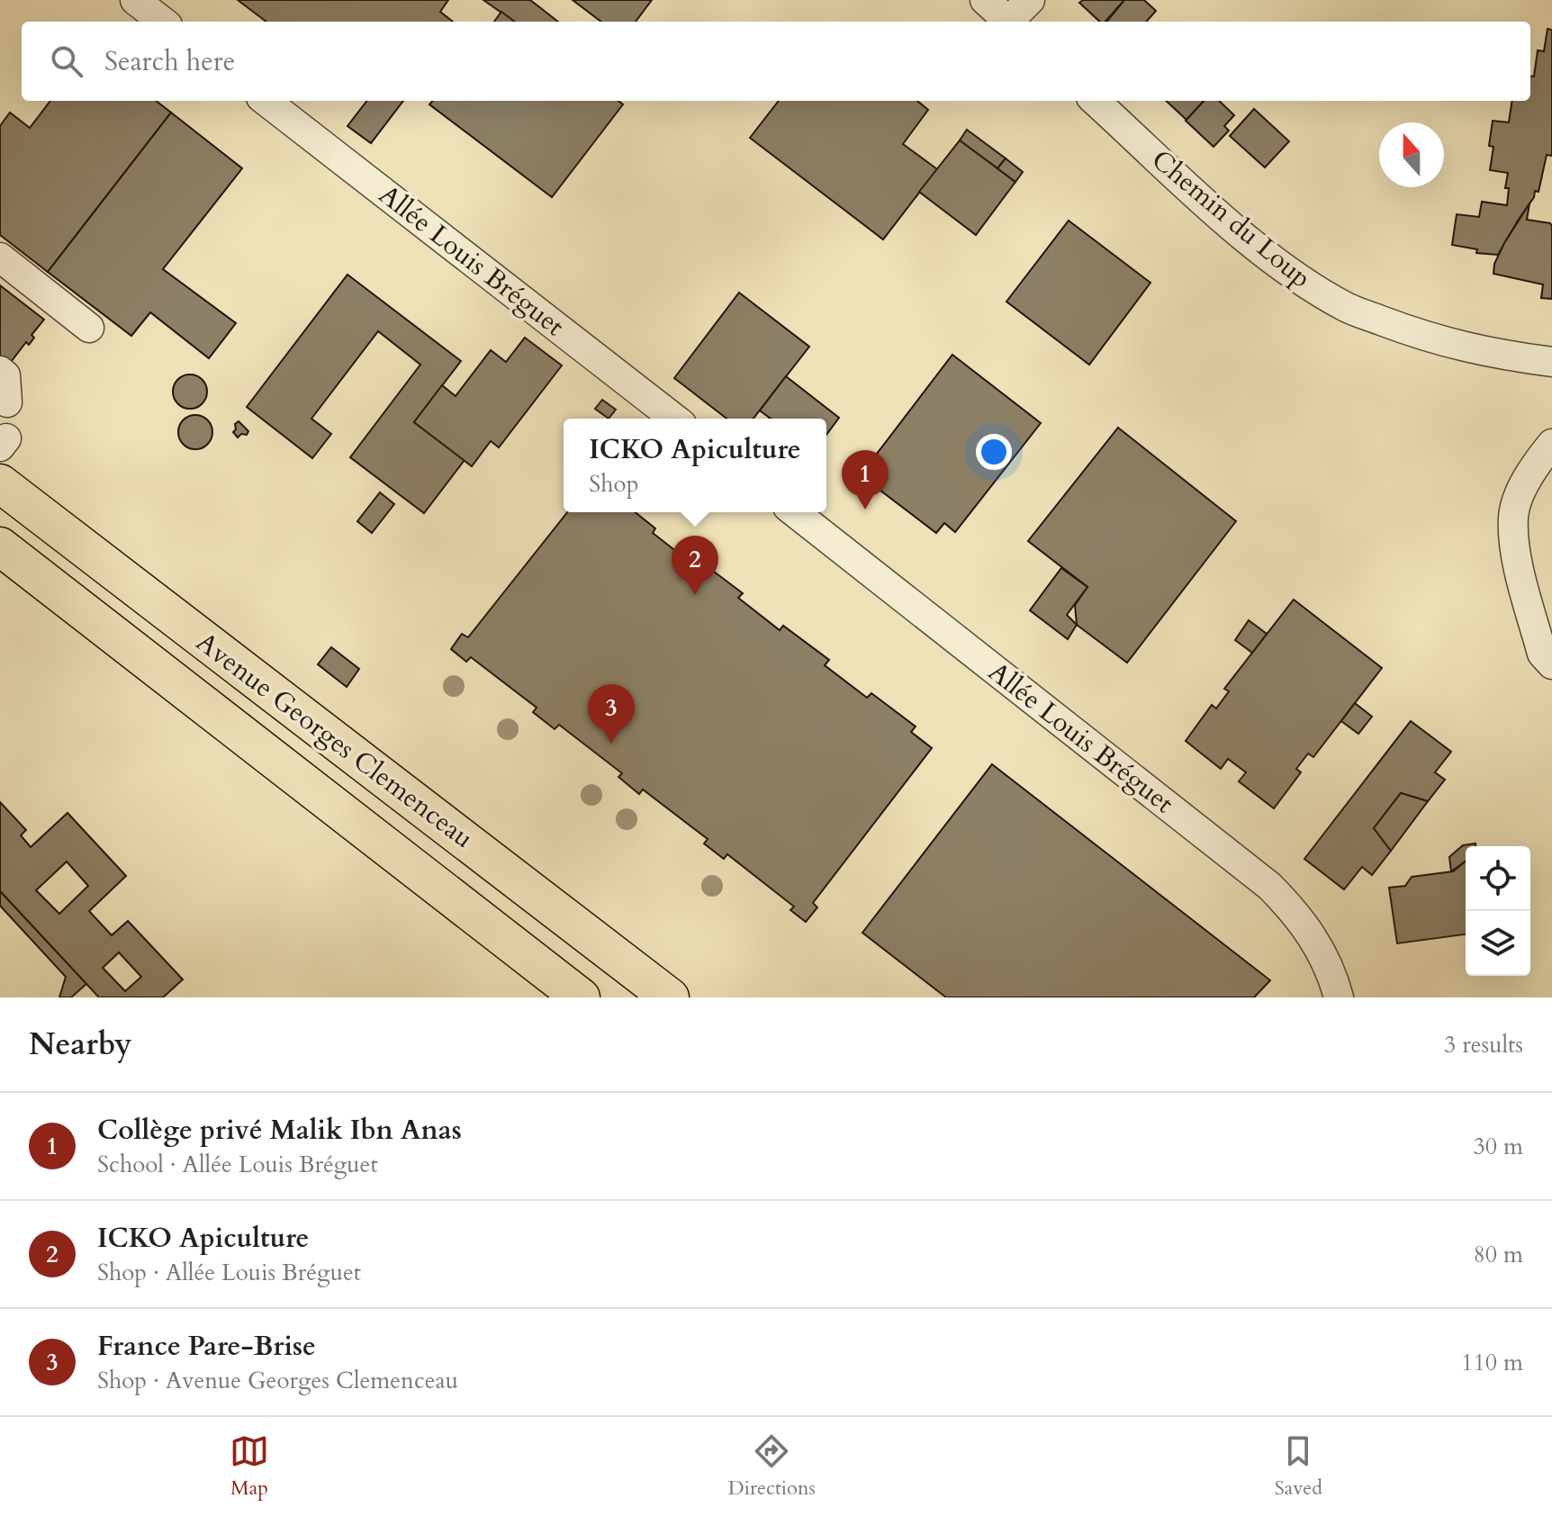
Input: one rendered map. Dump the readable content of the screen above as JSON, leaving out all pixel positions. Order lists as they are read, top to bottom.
{
  "streets": {
    "main road": ["Avenue Georges Clemenceau"],
    "street": ["Chemin du Loup", "Allée Louis Bréguet"]
  },
  "north": "top",
  "page": {
    "search": "Search here",
    "popup": ["ICKO Apiculture", "Shop"],
    "pins": ["1", "2", "3"],
    "heading": ["Nearby", "3 results"],
    "list": [
      {
        "mark": "1",
        "name": "Collège privé Malik Ibn Anas",
        "note": "School · Allée Louis Bréguet",
        "value": "30 m"
      },
      {
        "mark": "2",
        "name": "ICKO Apiculture",
        "note": "Shop · Allée Louis Bréguet",
        "value": "80 m"
      },
      {
        "mark": "3",
        "name": "France Pare-Brise",
        "note": "Shop · Avenue Georges Clemenceau",
        "value": "110 m"
      }
    ],
    "nav": ["Map", "Directions", "Saved"]
  }
}
